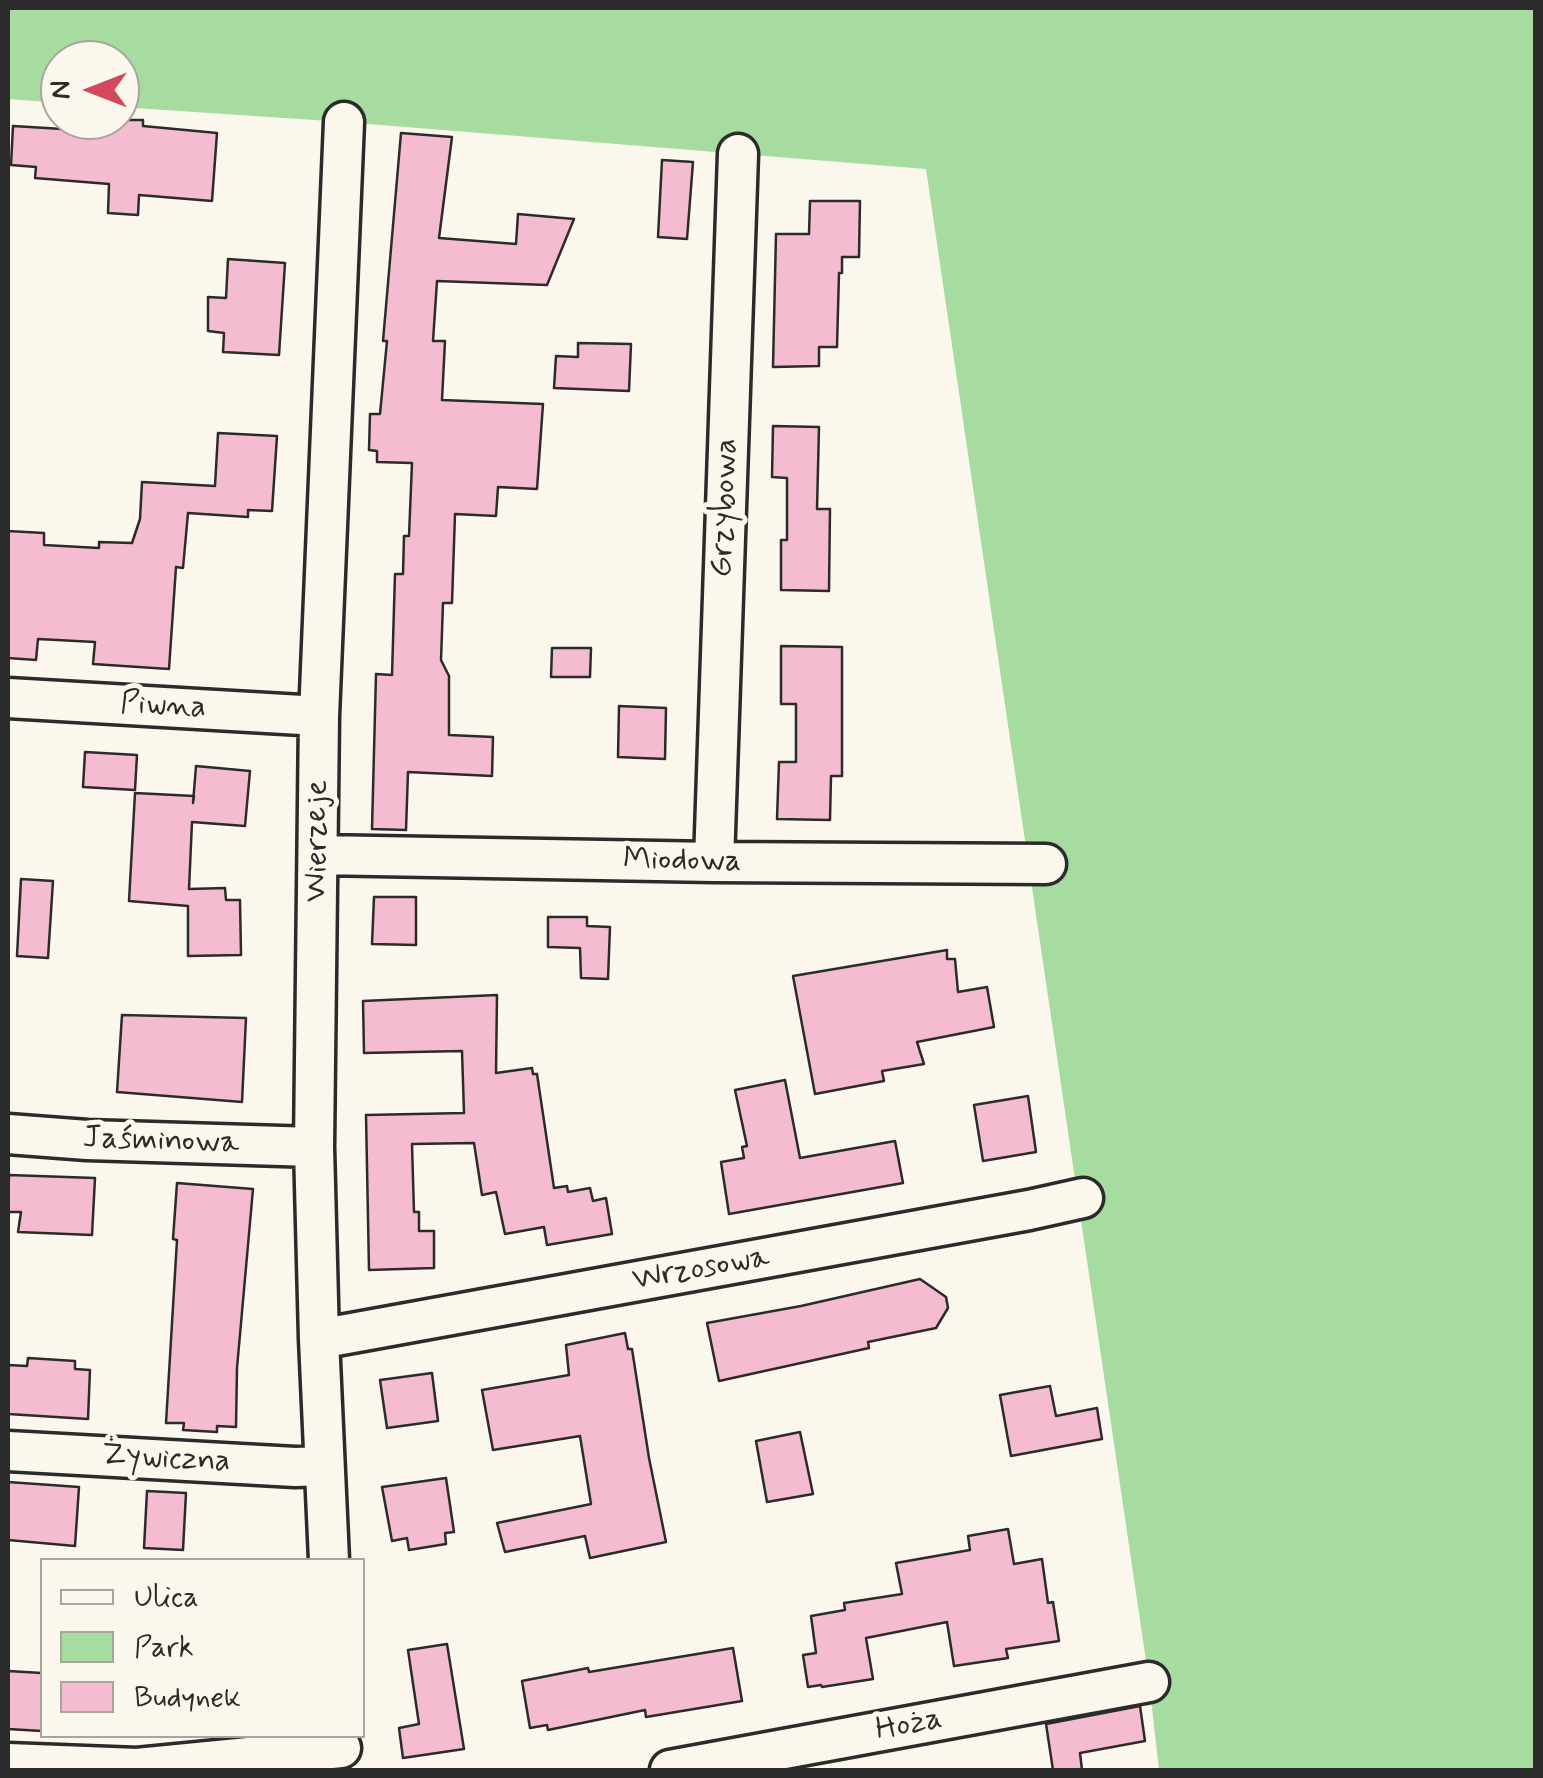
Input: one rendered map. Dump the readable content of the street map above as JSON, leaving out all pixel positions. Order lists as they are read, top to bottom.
{
  "streets": {
    "street": [
      "Grzybowa",
      "Piwna",
      "Wierzeje",
      "Miodowa",
      "Jaśminowa",
      "Wrzosowa",
      "Żywiczna",
      "Hoża"
    ]
  },
  "crossings": [
    ["Grzybowa", "Miodowa"],
    ["Piwna", "Wierzeje"],
    ["Wierzeje", "Miodowa"],
    ["Wierzeje", "Jaśminowa"],
    ["Wierzeje", "Wrzosowa"],
    ["Wierzeje", "Żywiczna"]
  ],
  "legend": ["Ulica", "Park", "Budynek"],
  "north": "left"
}
